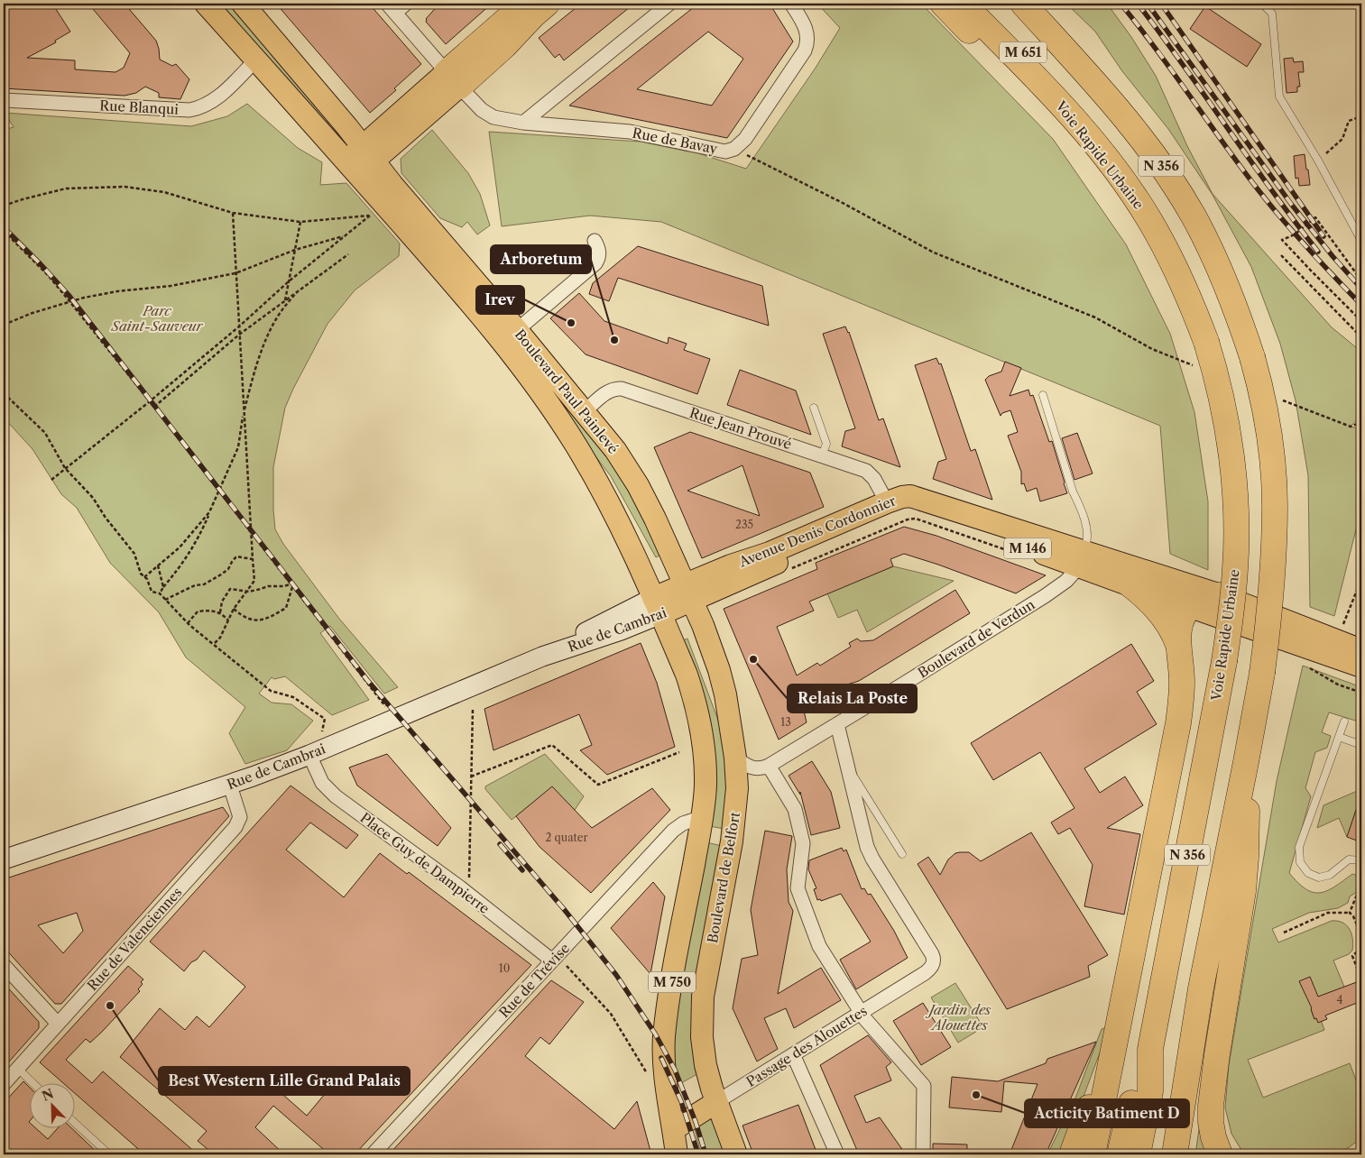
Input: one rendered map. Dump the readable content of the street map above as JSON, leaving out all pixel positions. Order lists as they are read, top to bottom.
{
  "streets": {
    "highway": ["M 651", "Voie Rapide Urbaine", "N 356"],
    "main road": [
      "Boulevard Paul Painlevé",
      "Avenue Denis Cordonnier",
      "M 146",
      "Rue de Cambrai",
      "Boulevard de Belfort",
      "M 750",
      "Passage des Alouettes"
    ],
    "street": [
      "Rue Blanqui",
      "Rue de Bavay",
      "Rue Jean Prouvé",
      "Boulevard de Verdun",
      "Place Guy de Dampierre",
      "Rue de Valenciennes",
      "Rue de Trévise"
    ]
  },
  "crossings": [
    ["M 651", "Voie Rapide Urbaine"],
    ["Voie Rapide Urbaine", "N 356"],
    ["Boulevard Paul Painlevé", "Rue Jean Prouvé"],
    ["Boulevard Paul Painlevé", "Avenue Denis Cordonnier"],
    ["Boulevard Paul Painlevé", "Rue de Cambrai"],
    ["Boulevard Paul Painlevé", "M 750"],
    ["Rue Jean Prouvé", "Avenue Denis Cordonnier"],
    ["Avenue Denis Cordonnier", "Rue de Cambrai"],
    ["Avenue Denis Cordonnier", "Boulevard de Verdun"],
    ["Avenue Denis Cordonnier", "M 750"],
    ["Rue de Cambrai", "Place Guy de Dampierre"],
    ["Rue de Cambrai", "Rue de Valenciennes"],
    ["Rue de Cambrai", "M 750"],
    ["Place Guy de Dampierre", "Rue de Trévise"],
    ["Boulevard de Belfort", "M 750"],
    ["Boulevard de Belfort", "Passage des Alouettes"],
    ["Rue de Trévise", "M 750"],
    ["M 750", "Passage des Alouettes"]
  ],
  "parks": ["Parc Saint-Sauveur", "Jardin des Alouettes"],
  "places": [
    "Irev",
    "Arboretum",
    "Relais La Poste",
    "Best Western Lille Grand Palais",
    "Acticity Batiment D"
  ],
  "house_numbers": [
    "235",
    "13",
    "2 quater",
    "10",
    "4"
  ],
  "north": "top left"
}
